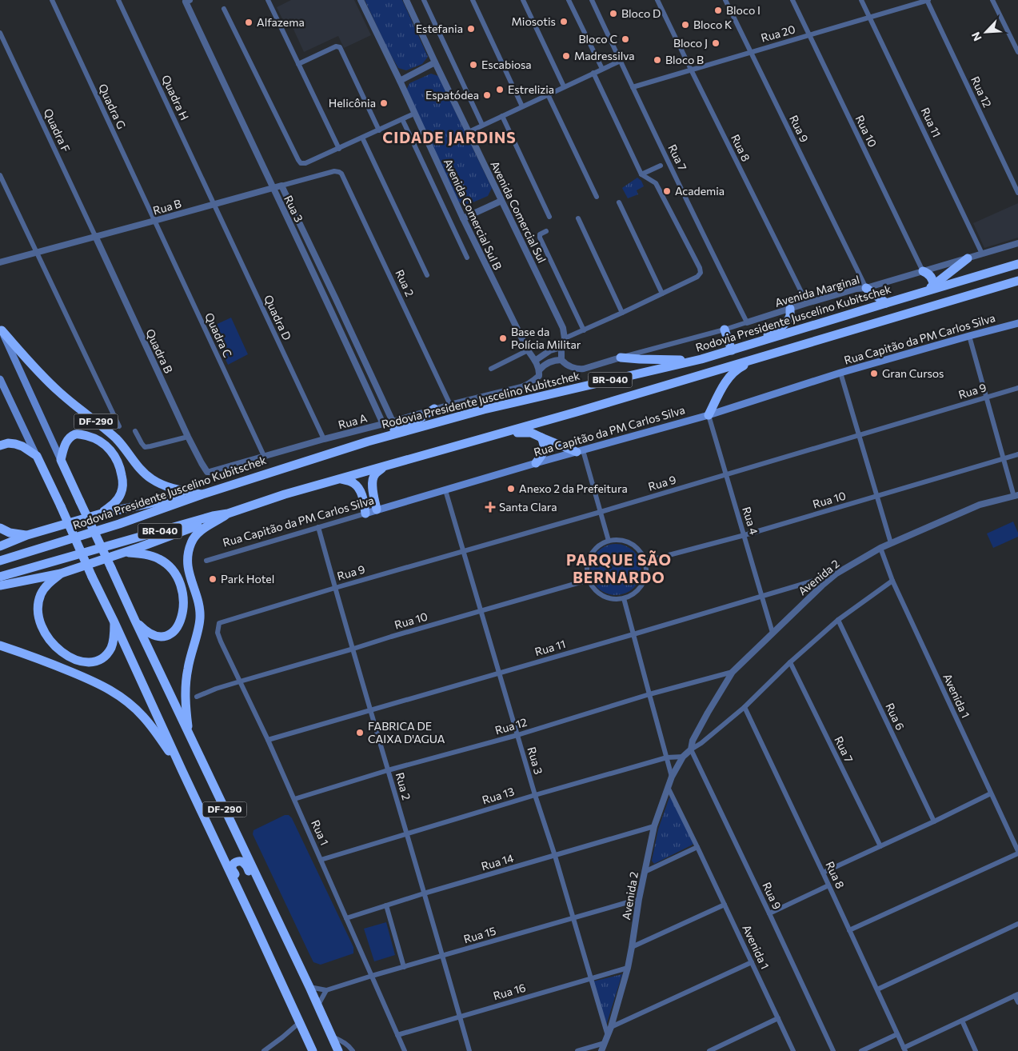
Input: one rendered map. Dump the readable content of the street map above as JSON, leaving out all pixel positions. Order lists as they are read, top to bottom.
{
  "streets": {
    "highway": ["Rodovia Presidente Juscelino Kubitschek", "BR-040", "DF-290"],
    "main road": ["Rua Capitão da PM Carlos Silva"],
    "street": [
      "Rua 20",
      "Rua 12",
      "Quadra H",
      "Quadra G",
      "Rua 11",
      "Rua 9",
      "Quadra F",
      "Rua 10",
      "Rua 8",
      "Rua 7",
      "Rua B",
      "Rua 3",
      "Avenida Comercial Sul",
      "Avenida Comercial Sul B",
      "Rua 2",
      "Avenida Marginal",
      "Quadra D",
      "Quadra C",
      "Quadra B",
      "Rua A",
      "Rua 4",
      "Avenida 2",
      "Avenida 1",
      "Rua 6",
      "Rua 13",
      "Rua 1",
      "Rua 14",
      "Rua 15",
      "Rua 16"
    ]
  },
  "crossings": [
    ["Rua 20", "Rua 12"],
    ["Rua 20", "Rua 11"],
    ["Rua 20", "Rua 9"],
    ["Rua 20", "Rua 10"],
    ["Rua 20", "Rua 8"],
    ["Rua 20", "Rua 7"],
    ["Rua 12", "Rua 3"],
    ["Rua 12", "Rua 2"],
    ["Rua 12", "Avenida 2"],
    ["Rua 12", "Rua 1"],
    ["Quadra H", "Rua B"],
    ["Quadra H", "Quadra D"],
    ["Quadra G", "Rua B"],
    ["Quadra G", "Quadra C"],
    ["Rua 11", "Rua 3"],
    ["Rua 11", "Rua 2"],
    ["Rua 11", "Avenida Marginal"],
    ["Rua 11", "Rua 4"],
    ["Rua 11", "Avenida 2"],
    ["Rua 11", "Rua 1"],
    ["Rua 9", "Rua 3"],
    ["Rua 9", "Rua 2"],
    ["Rua 9", "Avenida Marginal"],
    ["Rua 9", "Rua 4"],
    ["Rua 9", "Avenida 2"],
    ["Rua 9", "Rua 1"],
    ["Quadra F", "Rua B"],
    ["Quadra F", "Quadra B"],
    ["Rua 10", "Rua 3"],
    ["Rua 10", "Rua 2"],
    ["Rua 10", "Avenida Marginal"],
    ["Rua 10", "Rua 4"],
    ["Rua 10", "Rua 1"],
    ["Rua 8", "Avenida Marginal"],
    ["Rua 8", "Avenida 2"],
    ["Rua 7", "Avenida Marginal"],
    ["Rua 7", "Avenida 2"],
    ["Rua B", "Rua 3"],
    ["Rua B", "Rua 2"],
    ["Rua B", "Quadra D"],
    ["Rua B", "Quadra C"],
    ["Rua B", "Quadra B"],
    ["Rua 3", "Rua Capitão da PM Carlos Silva"],
    ["Rua 3", "Rua A"],
    ["Rua 3", "Avenida 2"],
    ["Rua 3", "Rua 13"],
    ["Rua 3", "Rua 14"],
    ["Rua 3", "Rua 15"],
    ["Rua 3", "Rua 16"],
    ["Rua 2", "Rua Capitão da PM Carlos Silva"],
    ["Rua 2", "Rua A"],
    ["Rua 2", "Rua 13"],
    ["Rua 2", "Rua 14"],
    ["Rua 2", "Rua 15"],
    ["Rua 2", "Rua 16"],
    ["Quadra D", "Rua A"],
    ["Rodovia Presidente Juscelino Kubitschek", "DF-290"],
    ["Quadra C", "Rua A"],
    ["Rua Capitão da PM Carlos Silva", "Rua 4"],
    ["Quadra B", "Rua A"],
    ["BR-040", "DF-290"],
    ["Rua 4", "Avenida 2"],
    ["Avenida 2", "Avenida 1"],
    ["Avenida 2", "Rua 6"],
    ["Avenida 2", "Rua 13"],
    ["Avenida 2", "Rua 14"],
    ["Avenida 2", "Rua 15"],
    ["Avenida 2", "Rua 16"],
    ["Rua 13", "Rua 1"],
    ["Rua 1", "Rua 14"],
    ["Rua 1", "Rua 15"],
    ["Rua 1", "Rua 16"]
  ],
  "districts": ["CIDADE JARDINS", "PARQUE SÃO BERNARDO"],
  "places": {
    "other": [
      "Bloco I",
      "Bloco D",
      "Miosotis",
      "Alfazema",
      "Bloco K",
      "Estefania",
      "Bloco C",
      "Bloco J",
      "Madressilva",
      "Bloco B",
      "Escabiosa",
      "Estrelizia",
      "Espatódea",
      "Helicônia",
      "Academia",
      "Base da Polícia Militar",
      "Gran Cursos",
      "Anexo 2 da Prefeitura",
      "Park Hotel",
      "FABRICA DE CAIXA D'AGUA"
    ],
    "health": ["Santa Clara"]
  },
  "north": "bottom left"
}
